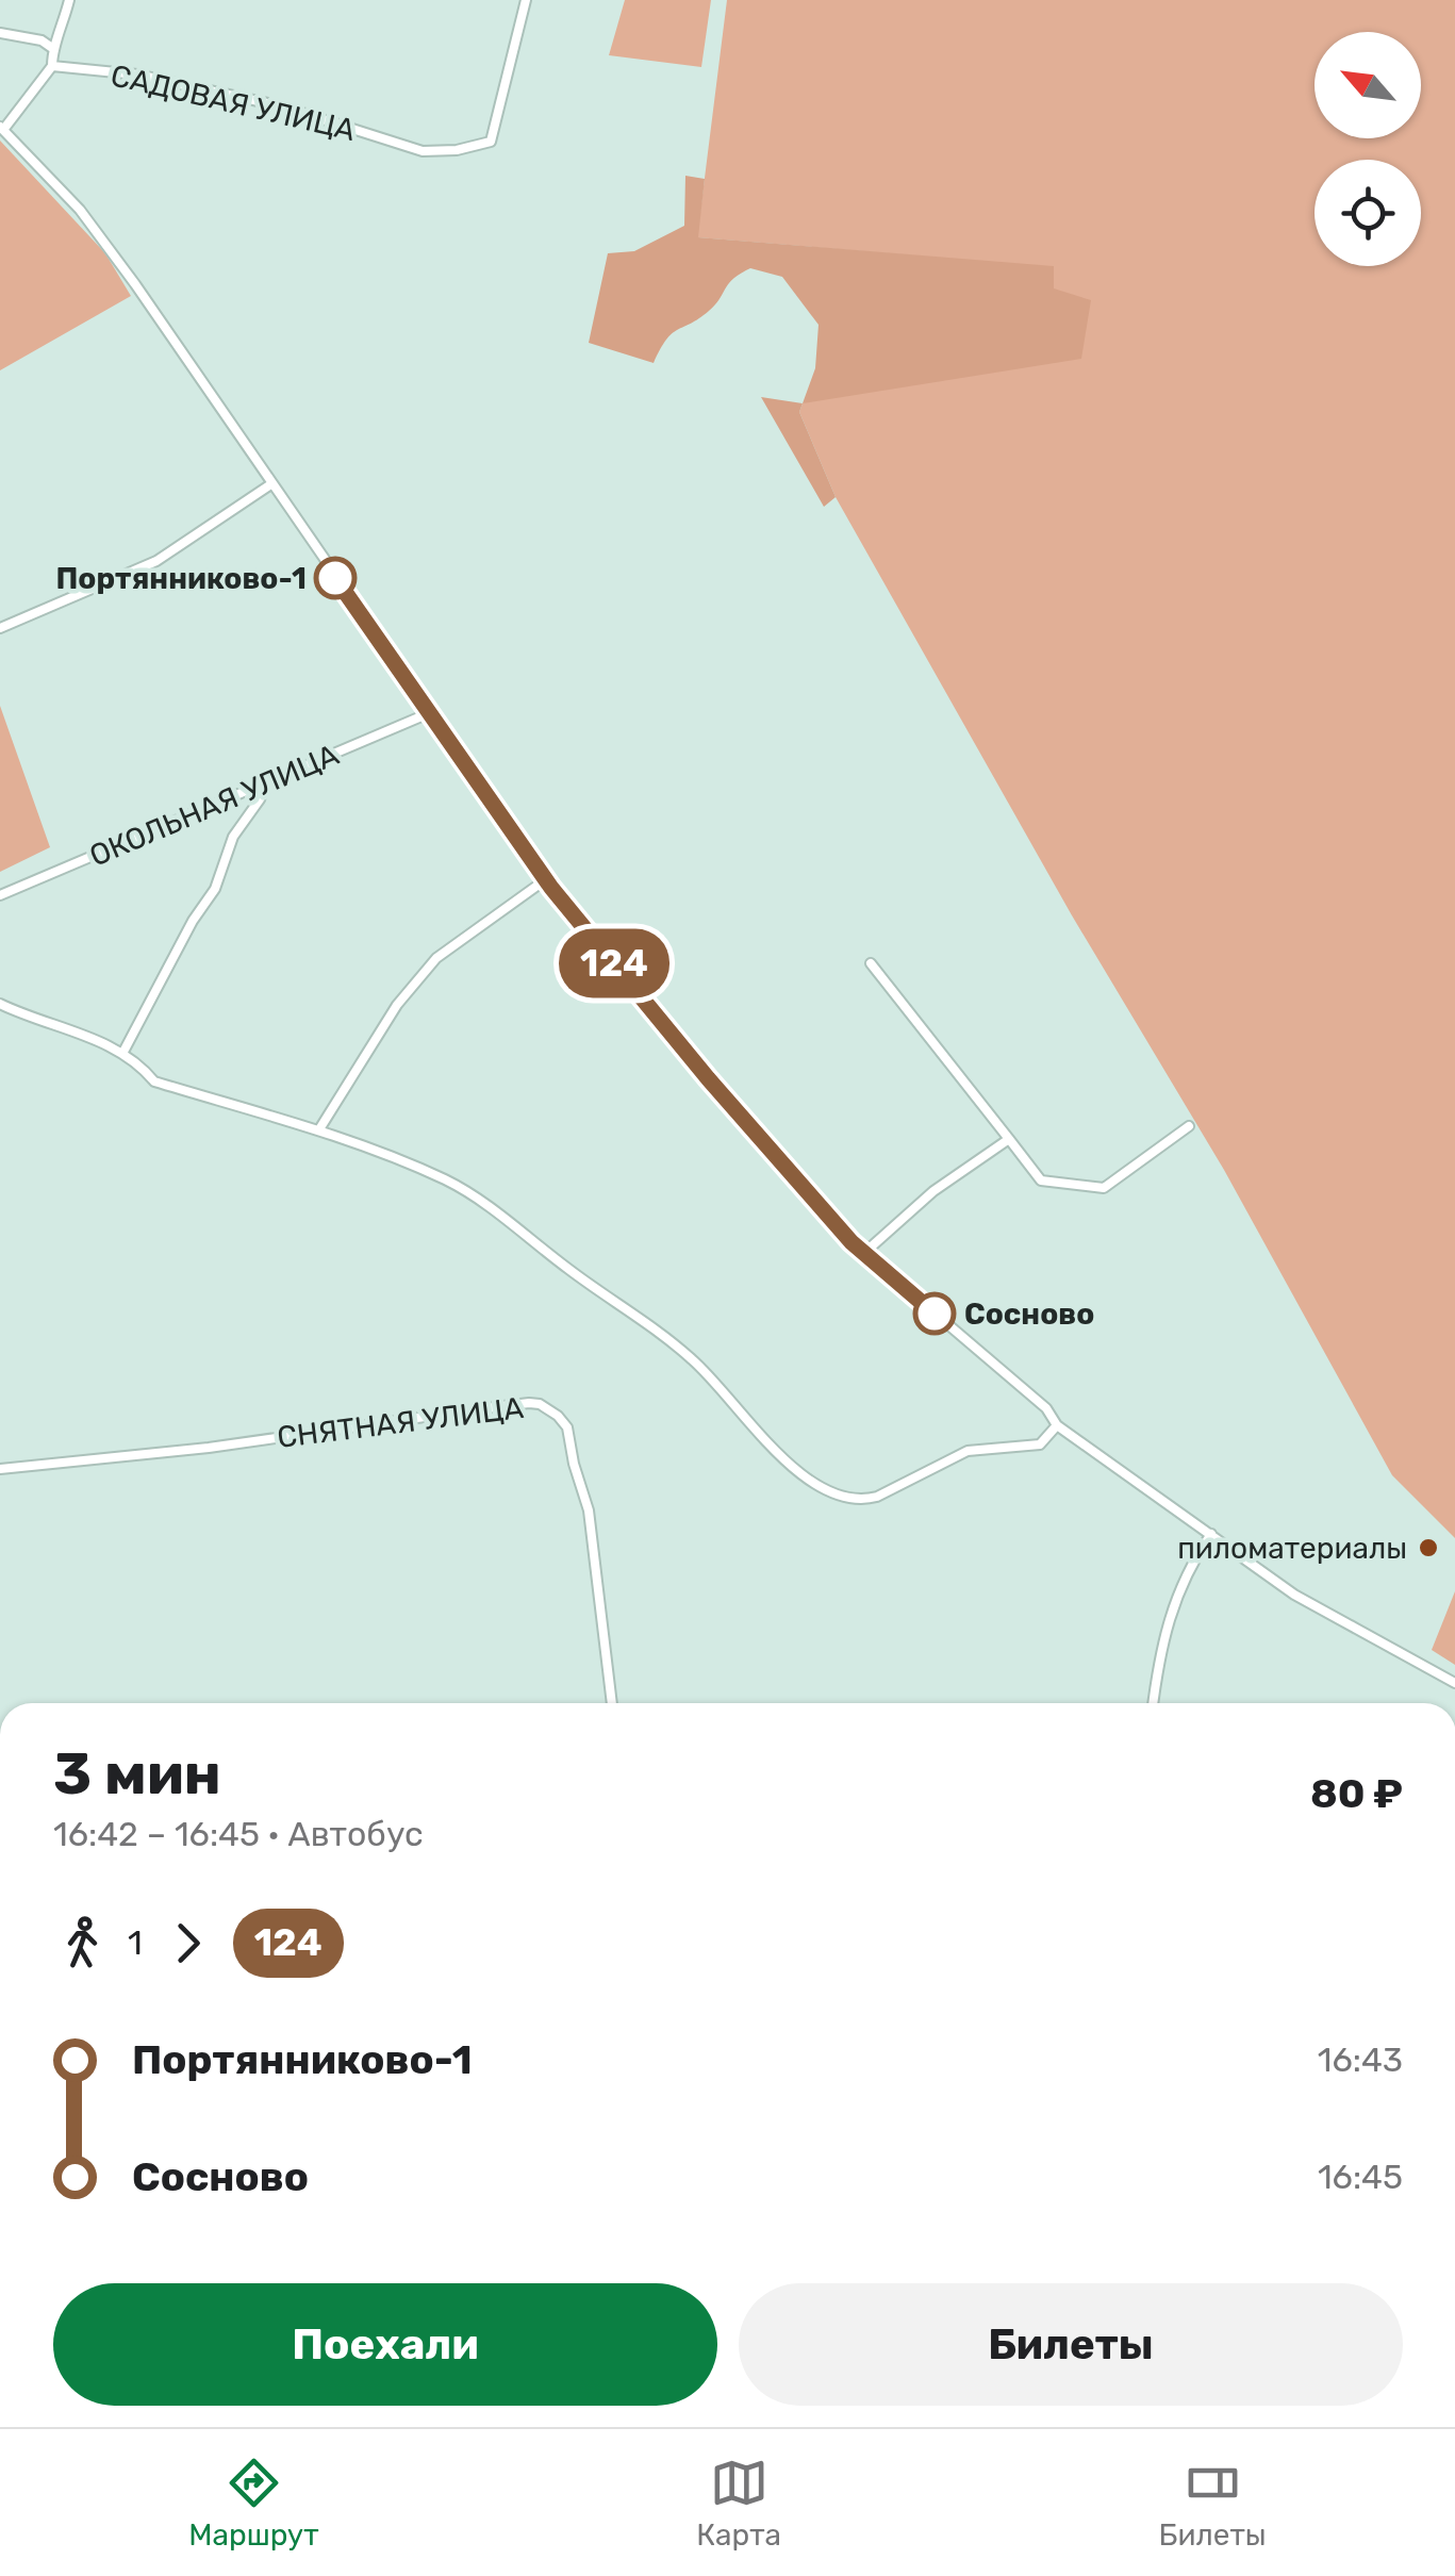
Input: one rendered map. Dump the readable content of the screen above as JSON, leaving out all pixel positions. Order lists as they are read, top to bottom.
{
  "streets": {
    "street": ["САДОВАЯ УЛИЦА", "ОКОЛЬНАЯ УЛИЦА", "СНЯТНАЯ УЛИЦА"]
  },
  "places": ["Портянниково-1", "Сосново", "пиломатериалы"],
  "lines": ["bus line 124"],
  "north": "top left",
  "page": {
    "on_map": "124",
    "heading": ["3 мин", "16:42 – 16:45 · Автобус", "80 ₽"],
    "legs": ["1", "124"],
    "list": [
      {
        "name": "Портянниково-1",
        "value": "16:43"
      },
      {
        "name": "Сосново",
        "value": "16:45"
      }
    ],
    "buttons": ["Поехали", "Билеты"],
    "tabs": ["Маршрут", "Карта", "Билеты"]
  }
}
